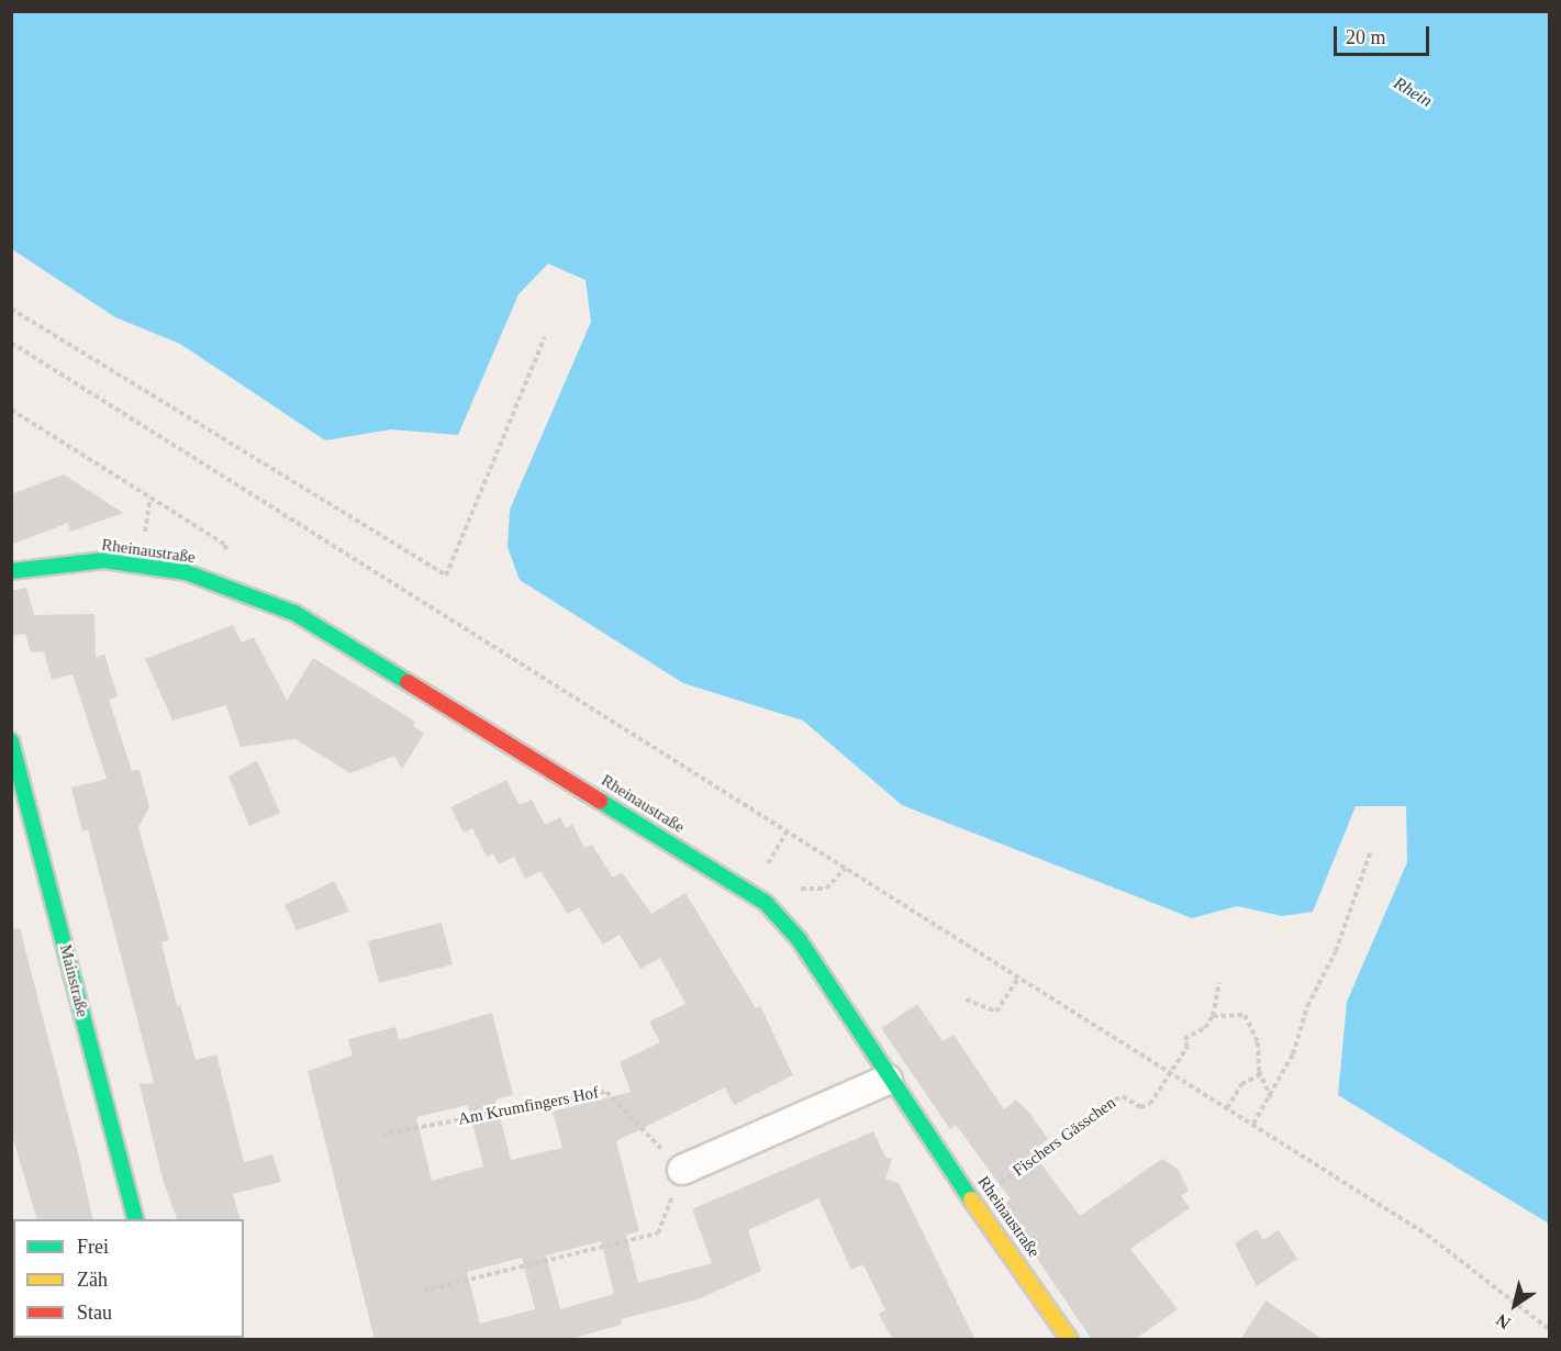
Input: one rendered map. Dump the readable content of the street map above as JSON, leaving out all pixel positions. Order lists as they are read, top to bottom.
{
  "streets": {
    "street": ["Rheinaustraße", "Mainstraße"],
    "path": ["Am Krumfingers Hof", "Fischers Gässchen"]
  },
  "crossings": [
    ["Rheinaustraße", "Fischers Gässchen"]
  ],
  "water": ["Rhein"],
  "legend": ["Frei", "Zäh", "Stau"],
  "scale_bar": "20 m",
  "north": "bottom left"
}
